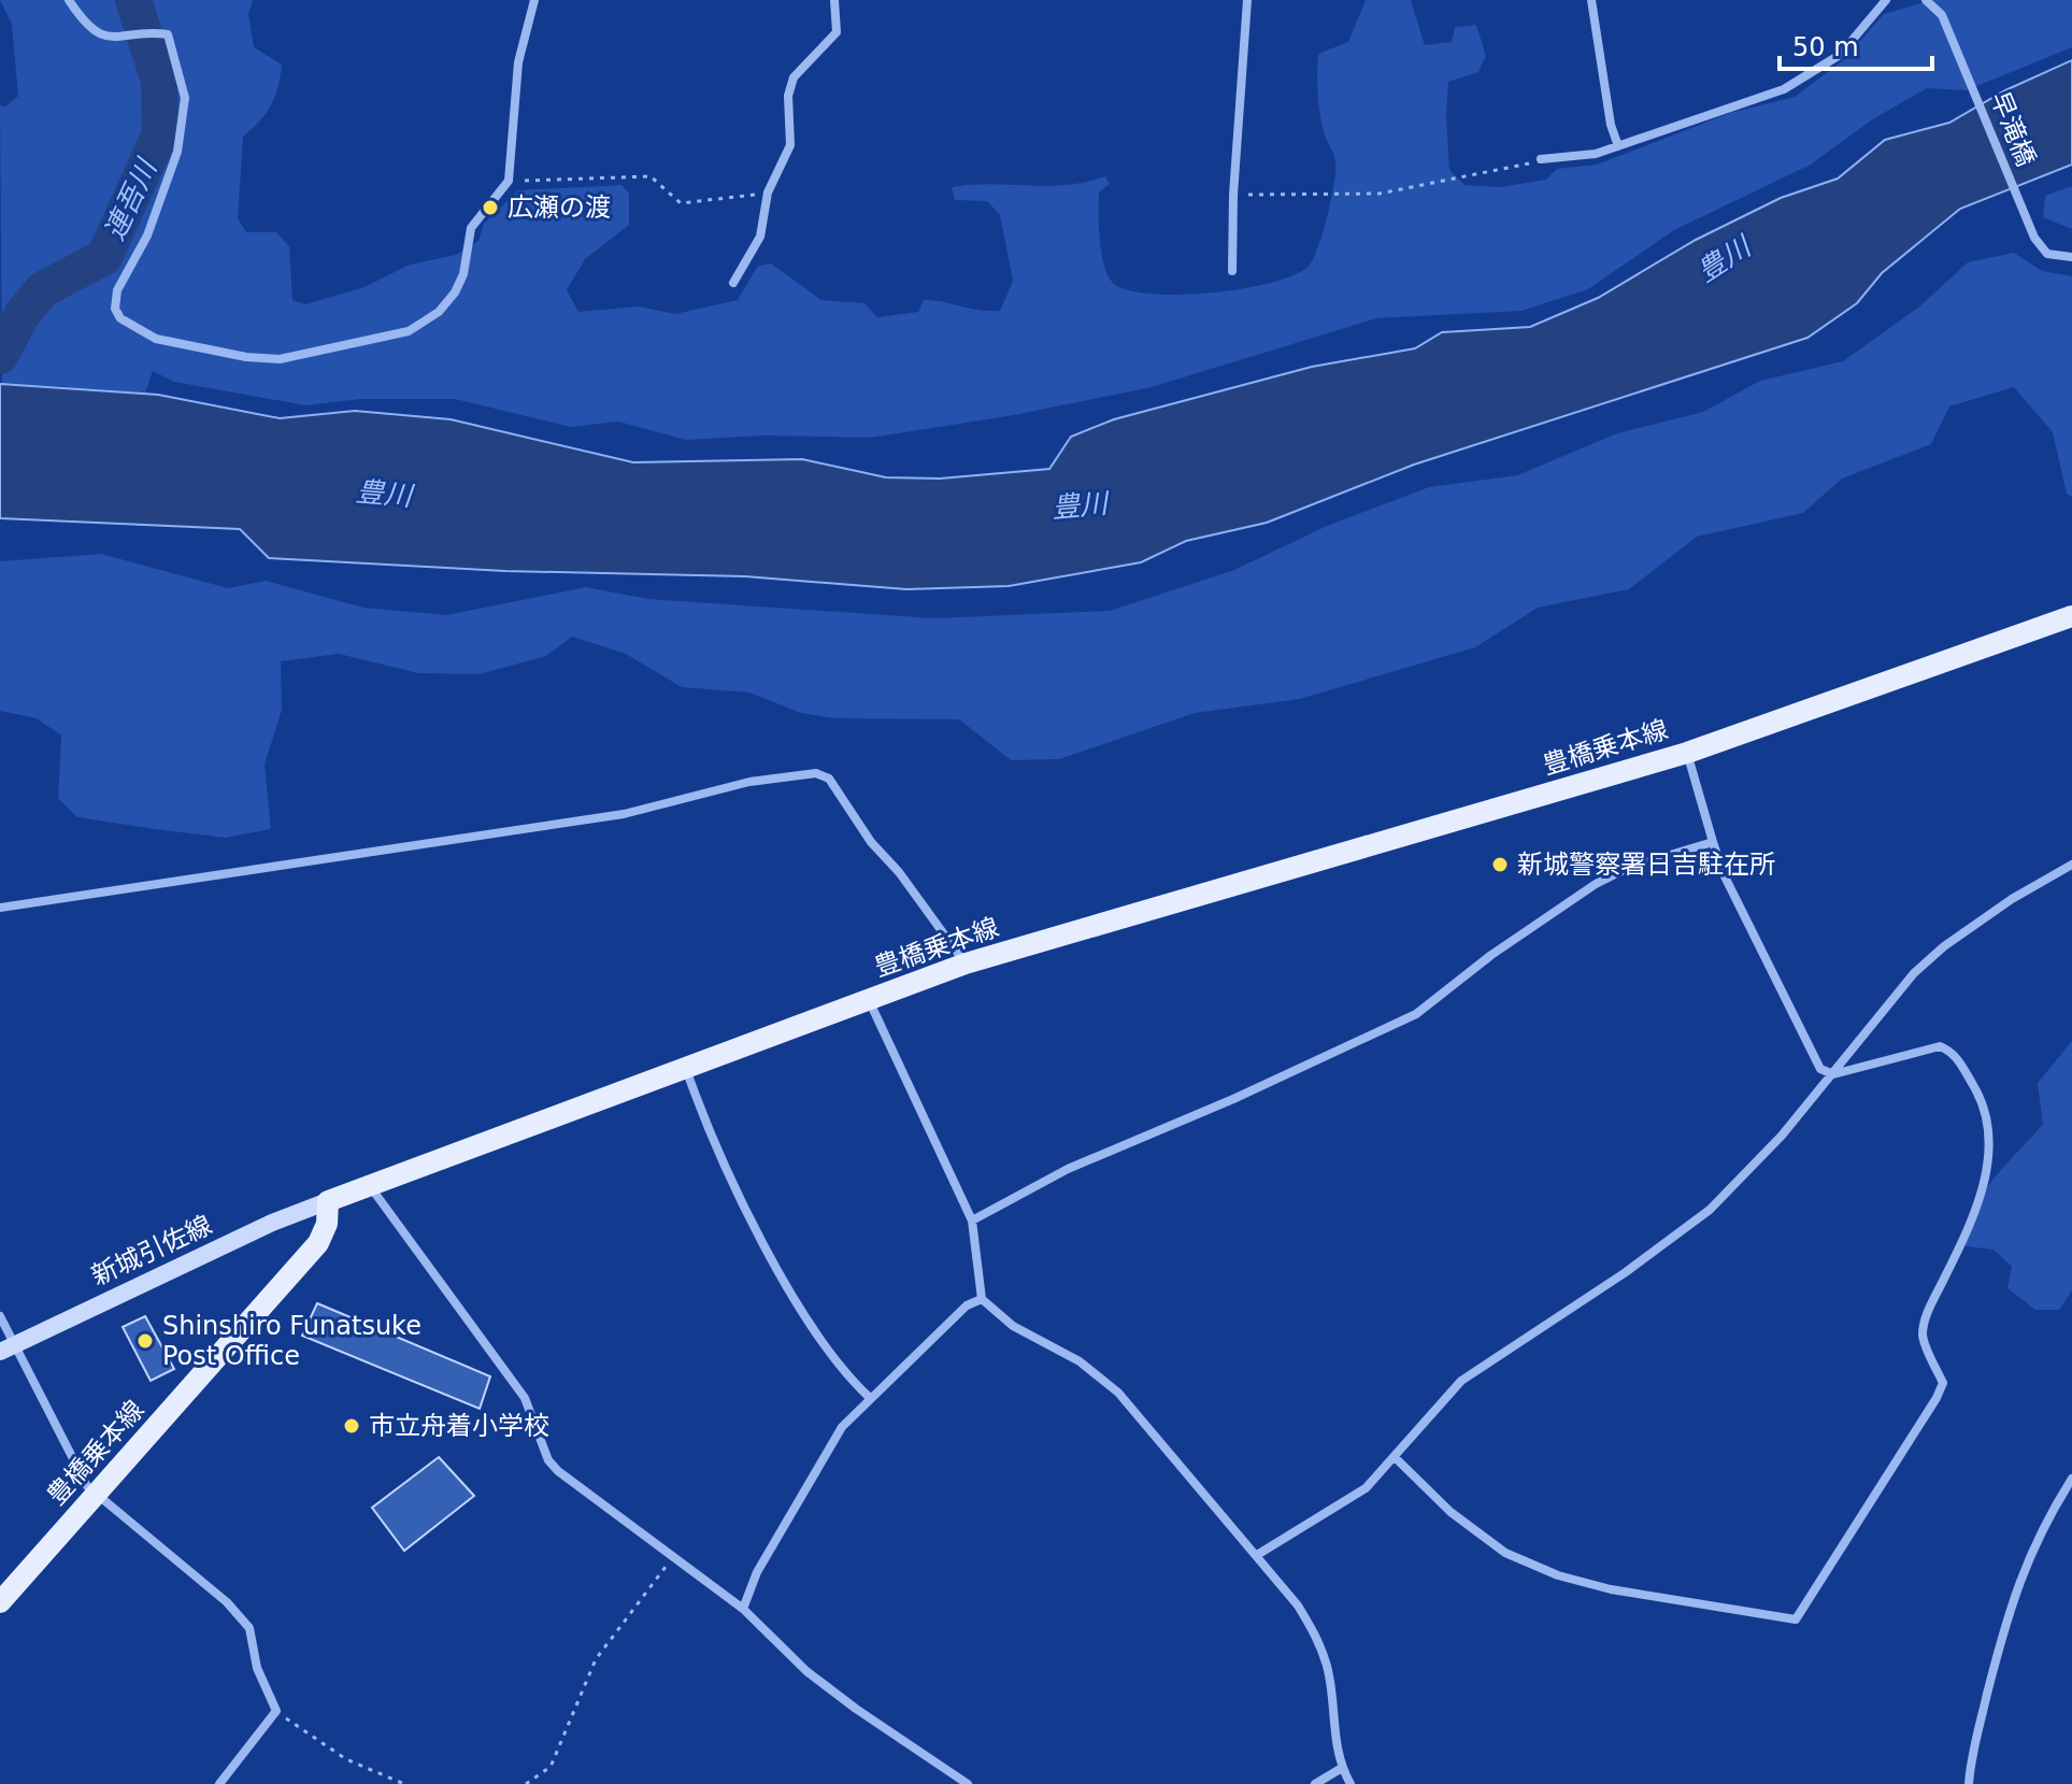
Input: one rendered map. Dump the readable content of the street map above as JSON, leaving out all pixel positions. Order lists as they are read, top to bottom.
{
  "streets": {
    "main road": ["豊橋乗本線", "新城引佐線"],
    "street": ["早滝橋"]
  },
  "crossings": [
    ["豊橋乗本線", "新城引佐線"]
  ],
  "water": ["連吾川", "豊川"],
  "places": [
    "広瀬の渡",
    "新城警察署日吉駐在所",
    "Shinshiro Funatsuke Post Office",
    "市立舟着小学校"
  ],
  "scale_bar": "50 m"
}
